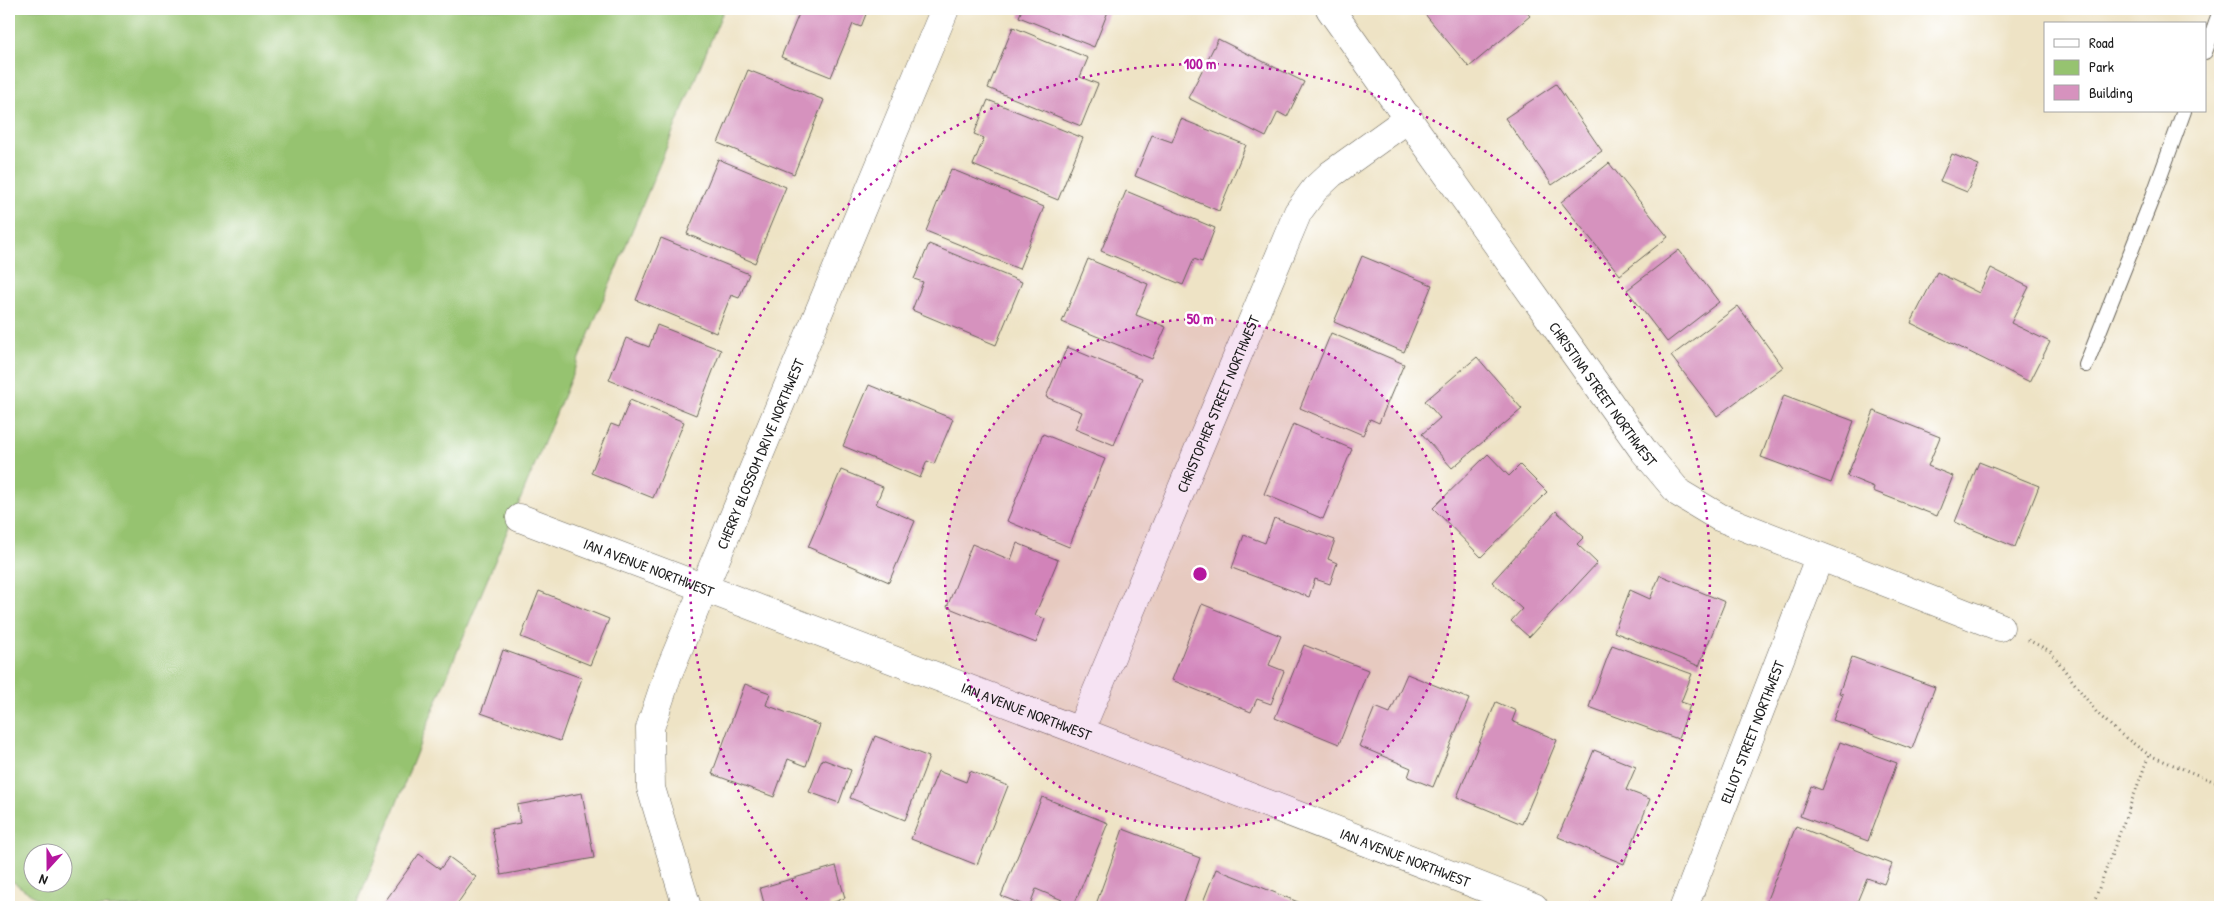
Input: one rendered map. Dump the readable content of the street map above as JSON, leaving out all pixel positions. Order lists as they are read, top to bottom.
{
  "streets": {
    "street": [
      "CHRISTINA STREET NORTHWEST",
      "CHRISTOPHER STREET NORTHWEST",
      "CHERRY BLOSSOM DRIVE NORTHWEST",
      "IAN AVENUE NORTHWEST",
      "ELLIOT STREET NORTHWEST"
    ]
  },
  "crossings": [
    ["CHRISTINA STREET NORTHWEST", "CHRISTOPHER STREET NORTHWEST"],
    ["CHRISTINA STREET NORTHWEST", "ELLIOT STREET NORTHWEST"],
    ["CHRISTOPHER STREET NORTHWEST", "IAN AVENUE NORTHWEST"],
    ["CHERRY BLOSSOM DRIVE NORTHWEST", "IAN AVENUE NORTHWEST"]
  ],
  "legend": ["Road", "Park", "Building"],
  "north": "bottom",
  "rings": ["100 m", "50 m"]
}
